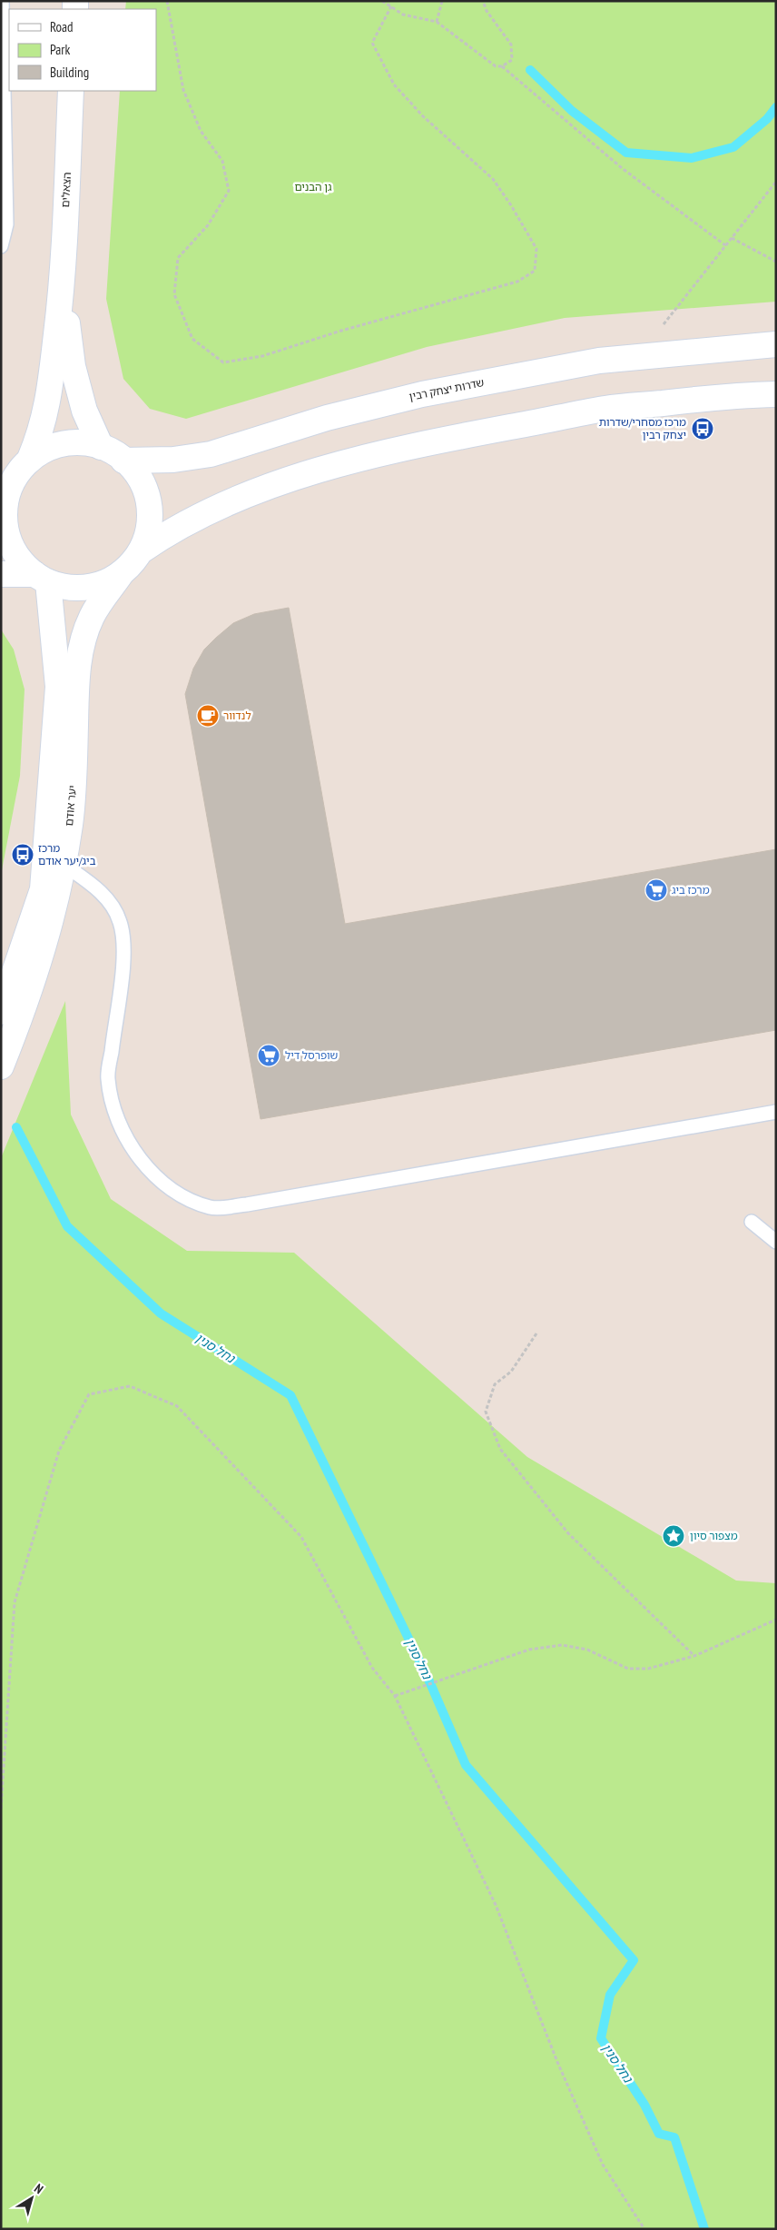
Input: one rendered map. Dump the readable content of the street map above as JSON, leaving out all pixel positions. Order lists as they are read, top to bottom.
{
  "streets": {
    "main road": ["הצאלים", "שדרות יצחק רבין", "יער אודם"]
  },
  "crossings": [
    ["הצאלים", "שדרות יצחק רבין"],
    ["הצאלים", "יער אודם"],
    ["שדרות יצחק רבין", "יער אודם"]
  ],
  "water": ["נחל סנין"],
  "parks": ["גן הבנים"],
  "places": {
    "bus stop": ["מרכז מסחרי/שדרות יצחק רבין", "מרכז ביג/יער אודם"],
    "cafe": ["לנדוור"],
    "supermarket": ["מרכז ביג", "שופרסל דיל"],
    "place": ["מצפור סיון"]
  },
  "legend": ["Road", "Park", "Building"],
  "north": "top right"
}
